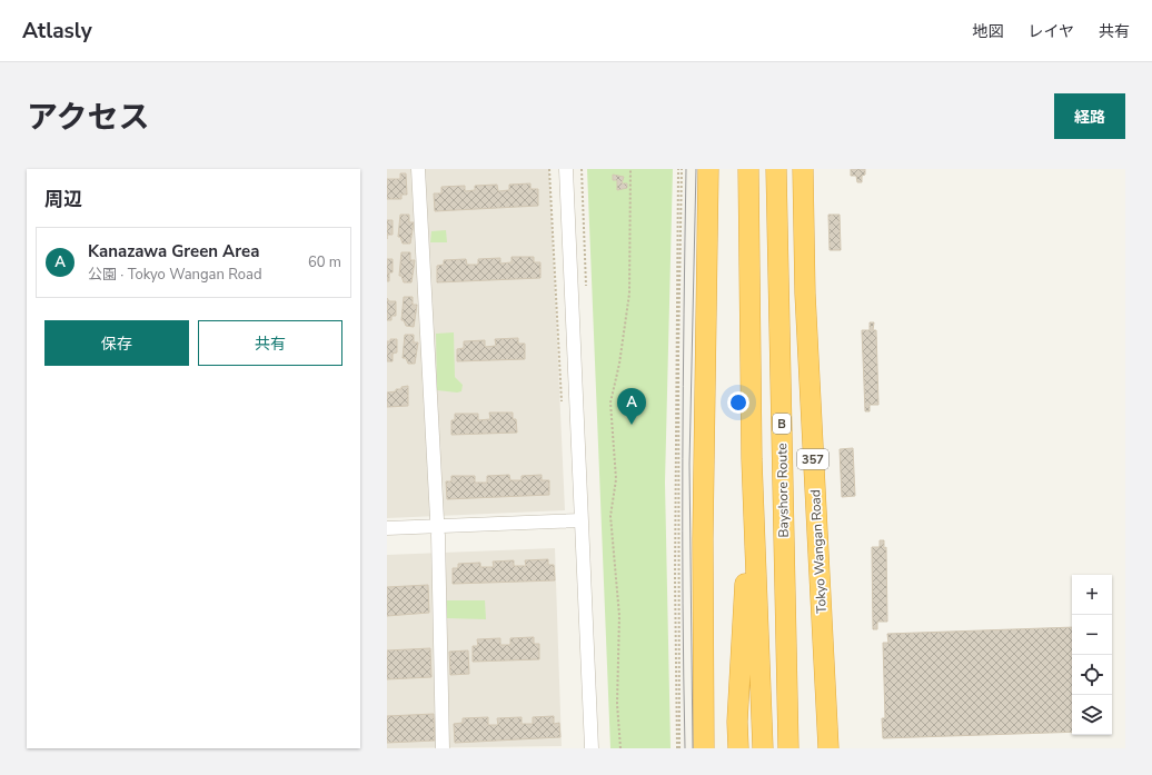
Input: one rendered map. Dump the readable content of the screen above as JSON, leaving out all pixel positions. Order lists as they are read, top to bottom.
{
  "streets": {
    "highway": [
      "B",
      "357",
      "Bayshore Route",
      "Tokyo Wangan Road"
    ]
  },
  "crossings": [
    ["B", "Bayshore Route"]
  ],
  "page": {
    "header": "Atlasly",
    "nav": ["地図", "レイヤ", "共有"],
    "title": "アクセス",
    "buttons": [
      "経路",
      ["保存", "共有"]
    ],
    "heading": "周辺",
    "list": [
      {
        "mark": "A",
        "name": "Kanazawa Green Area",
        "note": "公園 · Tokyo Wangan Road",
        "value": "60 m"
      }
    ],
    "pins": "A",
    "map_buttons": ["+", "−"]
  }
}
